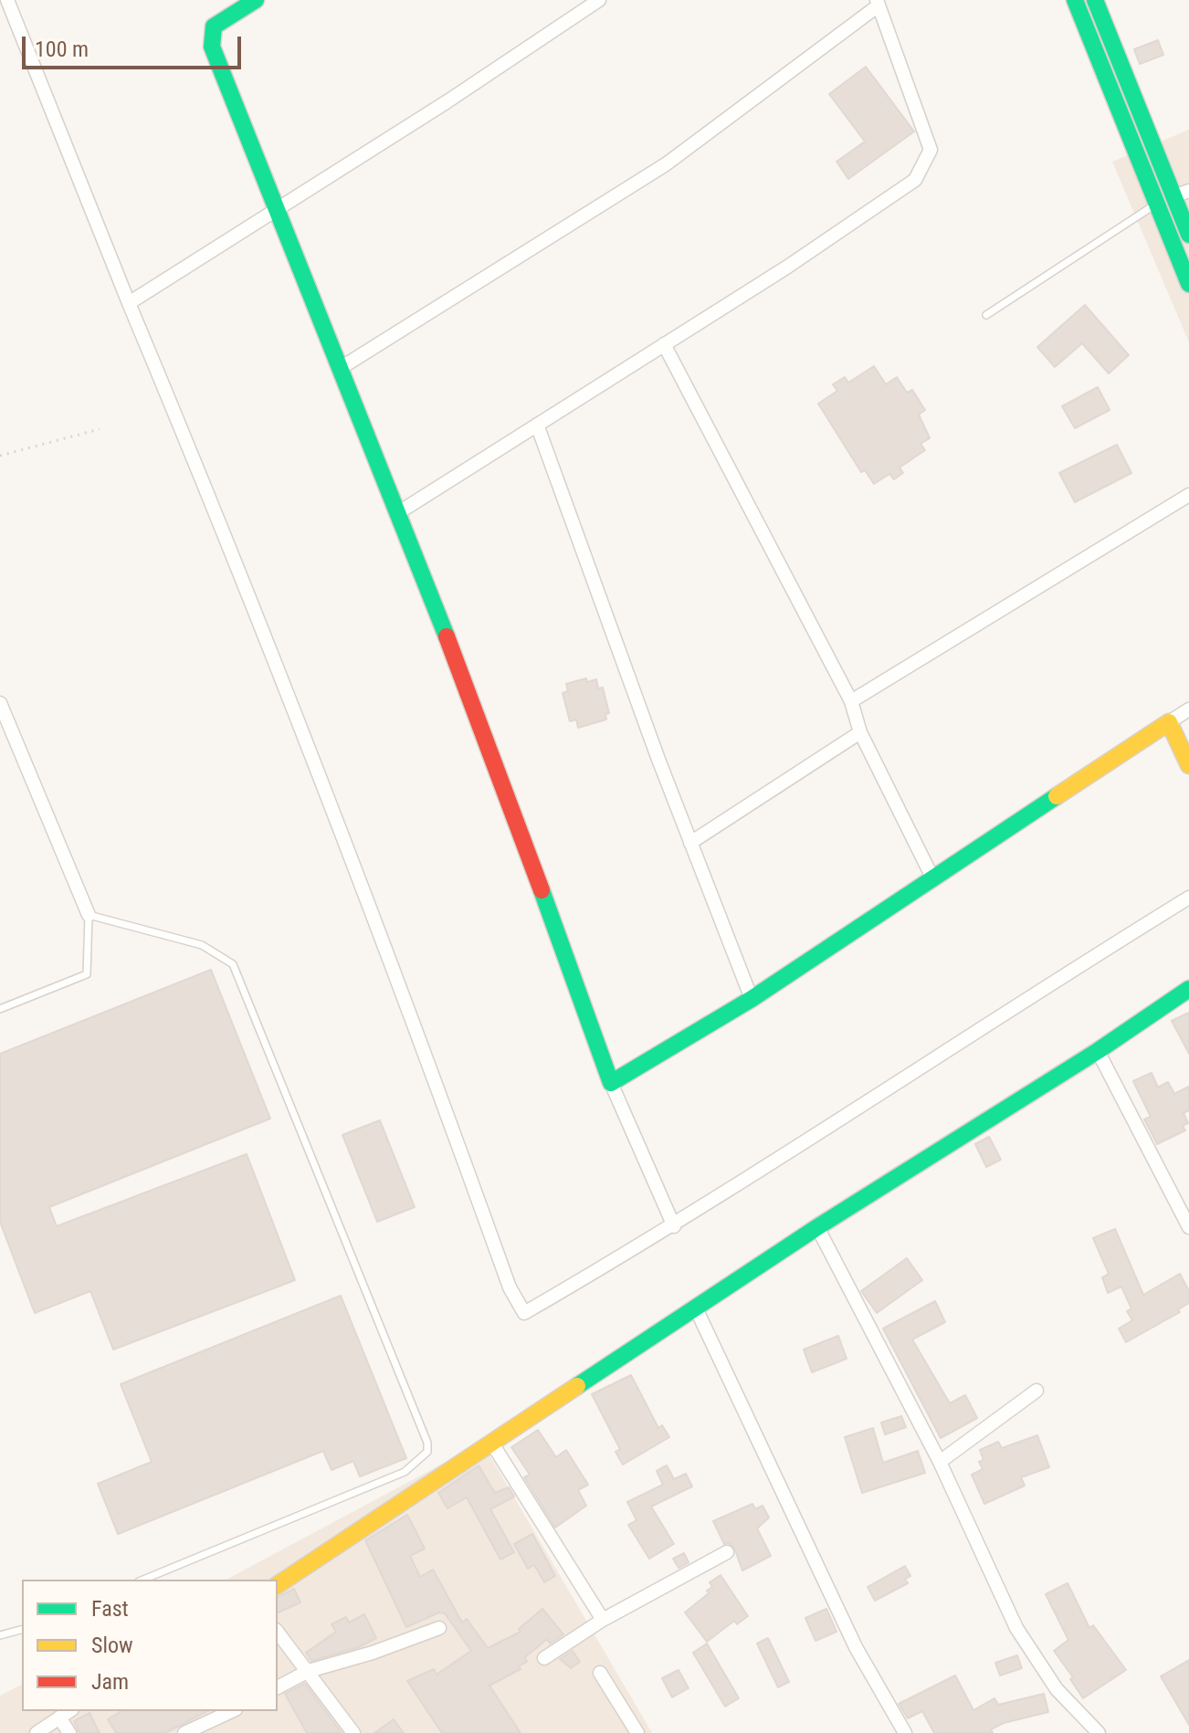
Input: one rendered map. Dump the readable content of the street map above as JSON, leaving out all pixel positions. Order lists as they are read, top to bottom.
{
  "legend": ["Fast", "Slow", "Jam"],
  "scale_bar": "100 m"
}
